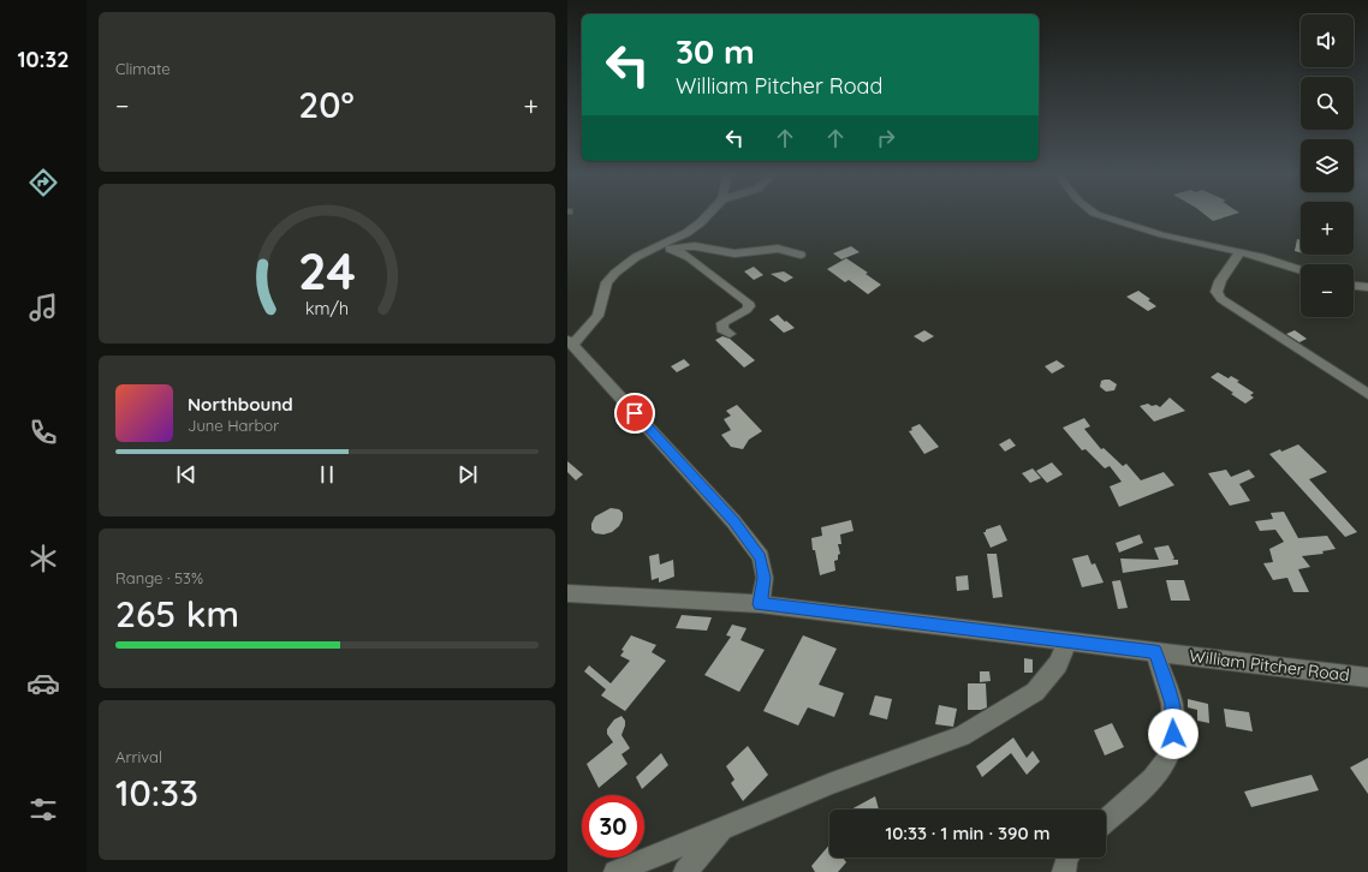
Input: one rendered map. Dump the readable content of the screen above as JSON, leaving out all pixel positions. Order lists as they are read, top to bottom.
{
  "streets": {
    "street": ["William Pitcher Road"]
  },
  "page": {
    "tabs": "10:32",
    "tile": [
      "Climate",
      ["Range · 53%", "265 km"],
      ["Arrival", "10:33"]
    ],
    "map_buttons": ["+", "−"],
    "turn": ["30 m", "William Pitcher Road"],
    "heat": ["−", "20°", "+"],
    "song": ["Northbound", "June Harbor"],
    "limit": "30",
    "trip": "10:33 · 1 min · 390 m",
    "gauge": ["24", "km/h"]
  }
}
